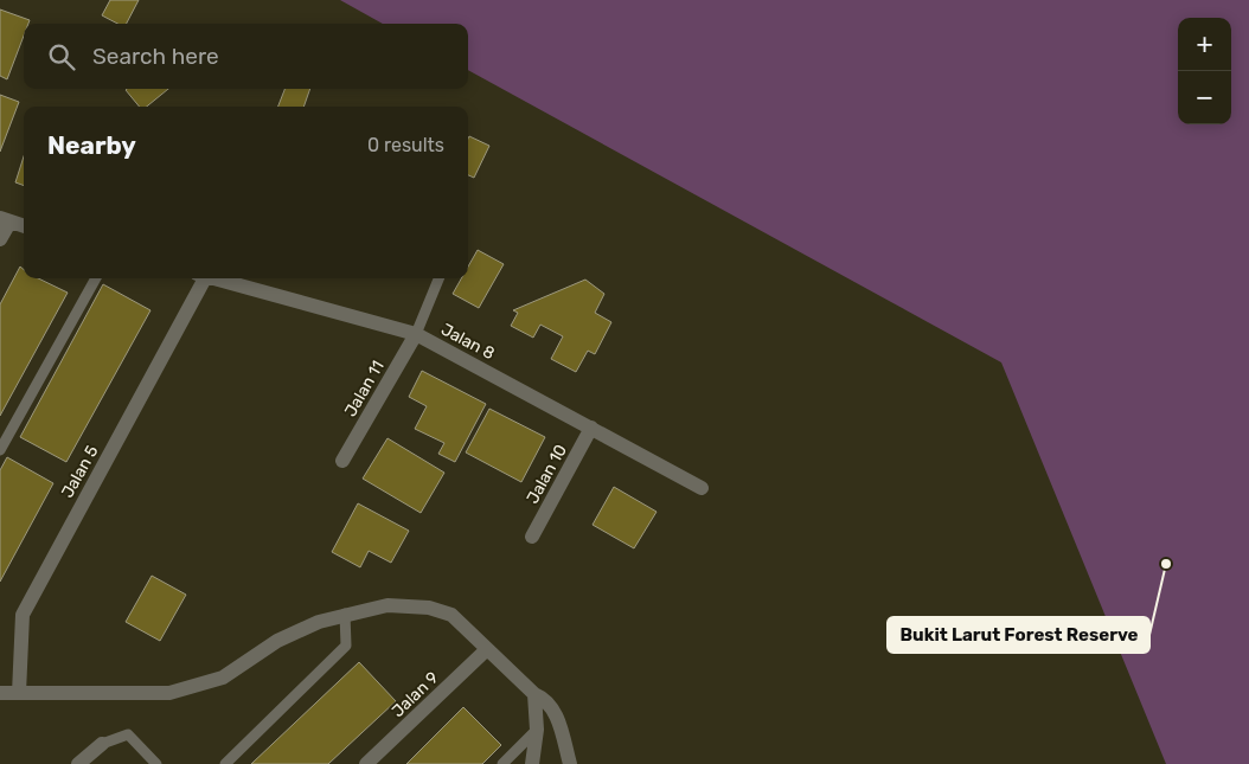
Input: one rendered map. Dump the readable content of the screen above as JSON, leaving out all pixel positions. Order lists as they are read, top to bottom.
{
  "streets": {
    "street": [
      "Jalan 8",
      "Jalan 11",
      "Jalan 5",
      "Jalan 10",
      "Jalan 9"
    ]
  },
  "crossings": [
    ["Jalan 8", "Jalan 11"],
    ["Jalan 8", "Jalan 10"]
  ],
  "places": ["Bukit Larut Forest Reserve"],
  "page": {
    "map_buttons": ["+", "−"],
    "search": "Search here",
    "heading": ["Nearby", "0 results"]
  }
}
